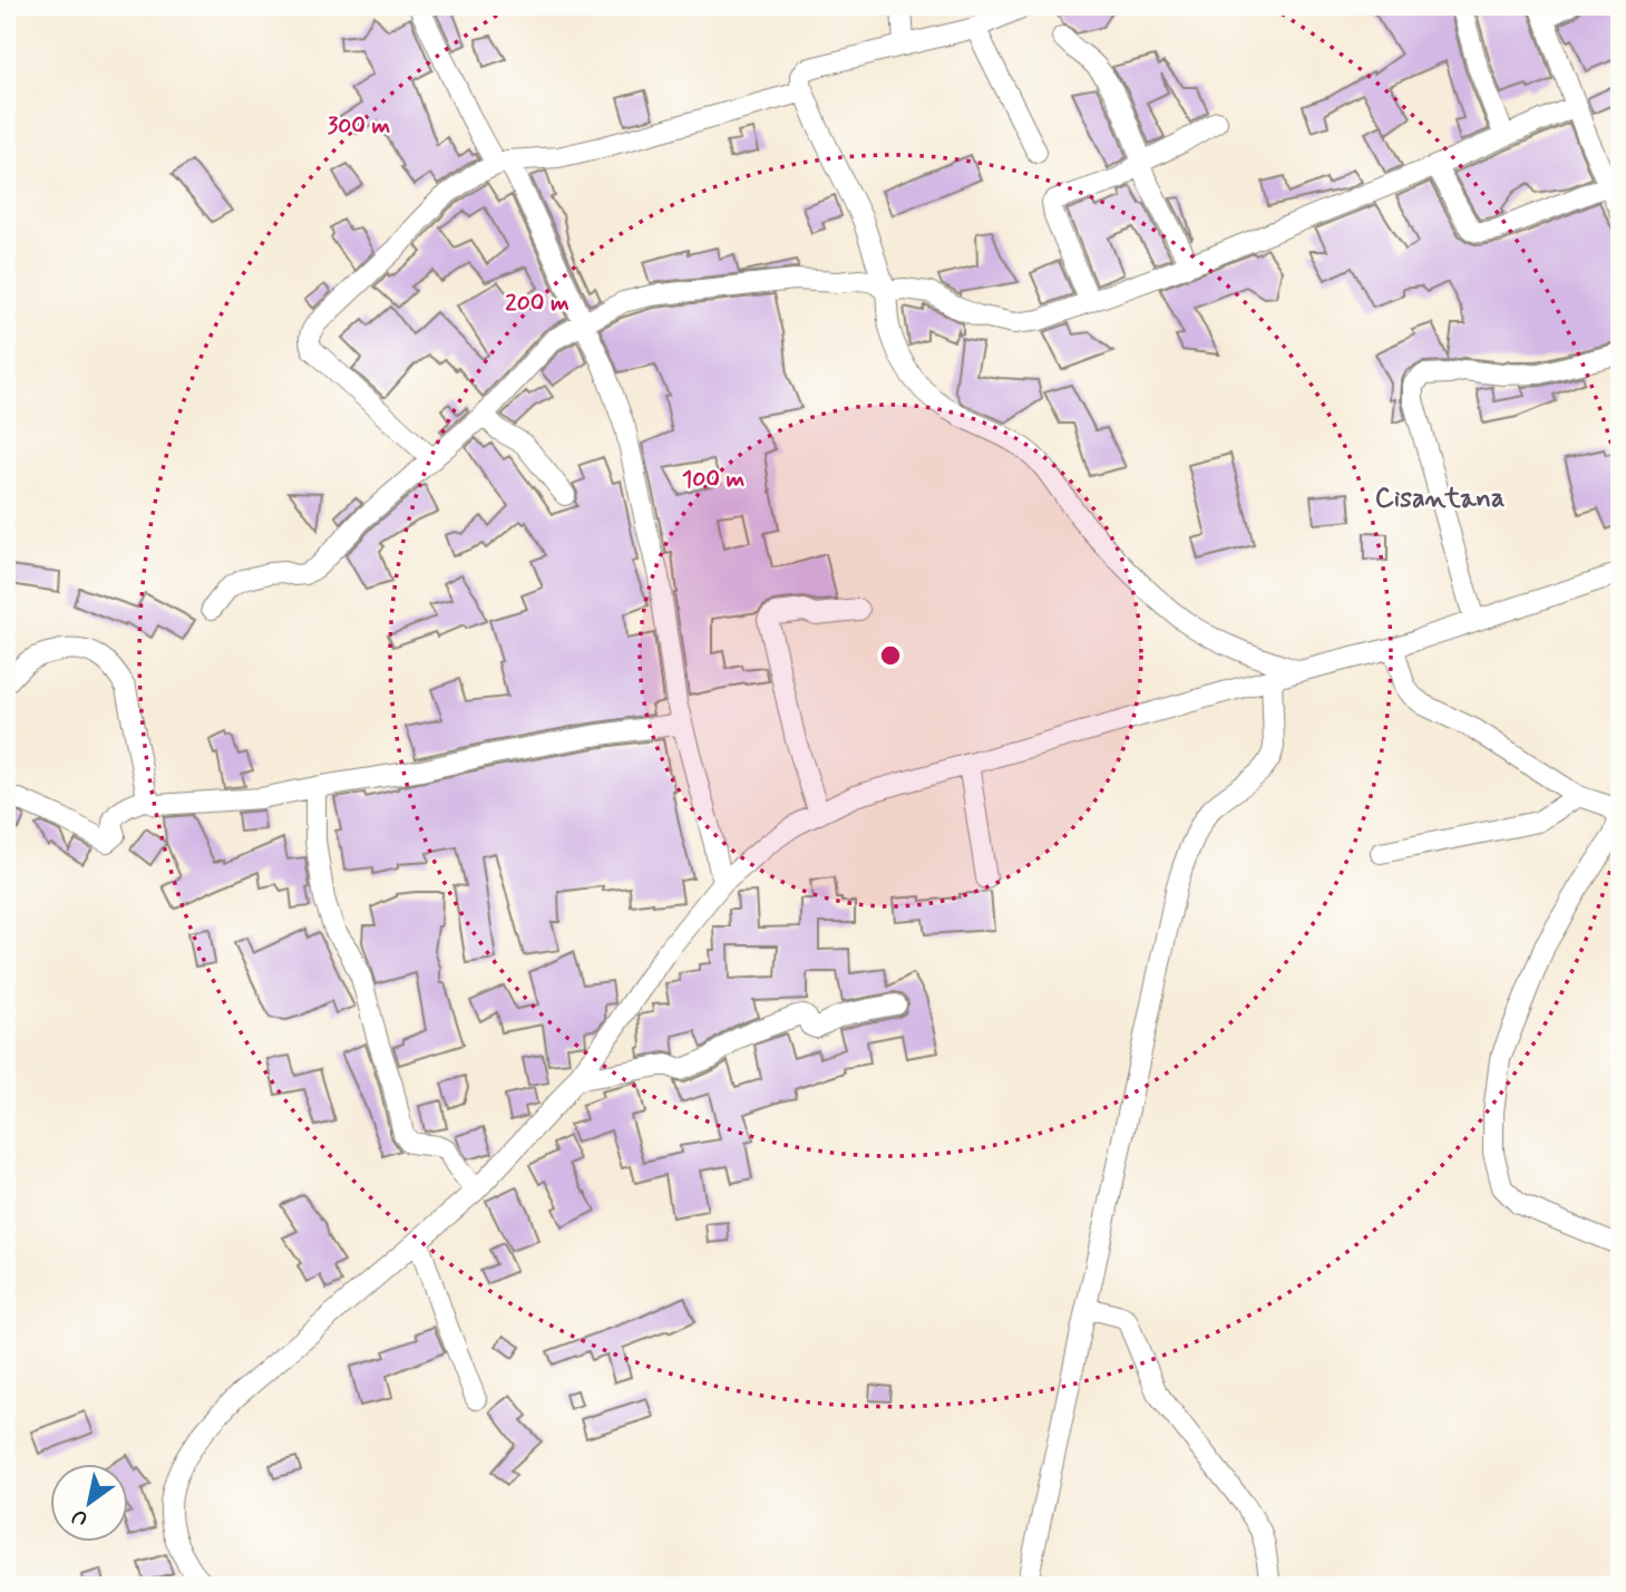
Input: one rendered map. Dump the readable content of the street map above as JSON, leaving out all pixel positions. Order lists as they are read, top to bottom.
{
  "districts": ["Cisantana"],
  "north": "bottom left",
  "rings": ["300 m", "200 m", "100 m"]
}
